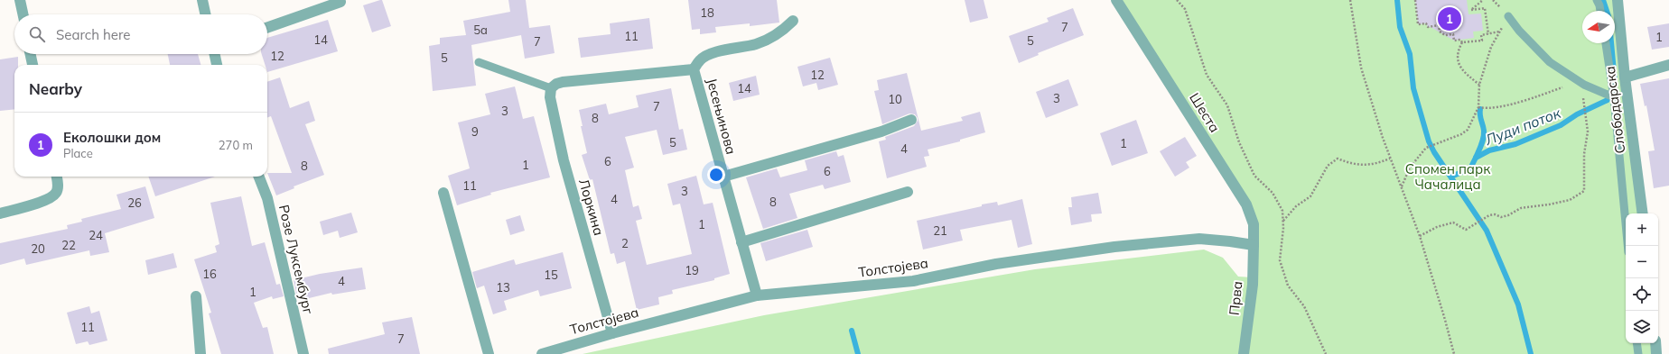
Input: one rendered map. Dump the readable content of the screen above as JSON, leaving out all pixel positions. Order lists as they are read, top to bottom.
{
  "streets": {
    "street": [
      "Слободарска",
      "Шеста",
      "Јесењинова",
      "Лоркина",
      "Розе Луксембург",
      "Толстојева",
      "Прва"
    ]
  },
  "crossings": [
    ["Шеста", "Толстојева"],
    ["Шеста", "Прва"],
    ["Јесењинова", "Толстојева"],
    ["Лоркина", "Толстојева"],
    ["Толстојева", "Прва"]
  ],
  "water": ["Луди поток"],
  "parks": ["Спомен парк Чачалица"],
  "house_numbers": [
    "18",
    "7",
    "5a",
    "11",
    "1",
    "14",
    "5",
    "7",
    "12",
    "5",
    "12",
    "14",
    "3",
    "10",
    "7",
    "3",
    "8",
    "9",
    "5",
    "1",
    "4",
    "6",
    "1",
    "8",
    "6",
    "11",
    "3",
    "4",
    "8",
    "26",
    "1",
    "21",
    "24",
    "2",
    "22",
    "20",
    "19",
    "16",
    "15",
    "4",
    "13",
    "1",
    "11",
    "7"
  ],
  "north": "left",
  "page": {
    "pins": "1",
    "search": "Search here",
    "heading": "Nearby",
    "list": [
      {
        "mark": "1",
        "name": "Еколошки дом",
        "note": "Place",
        "value": "270 m"
      }
    ],
    "map_buttons": ["+", "−"]
  }
}
